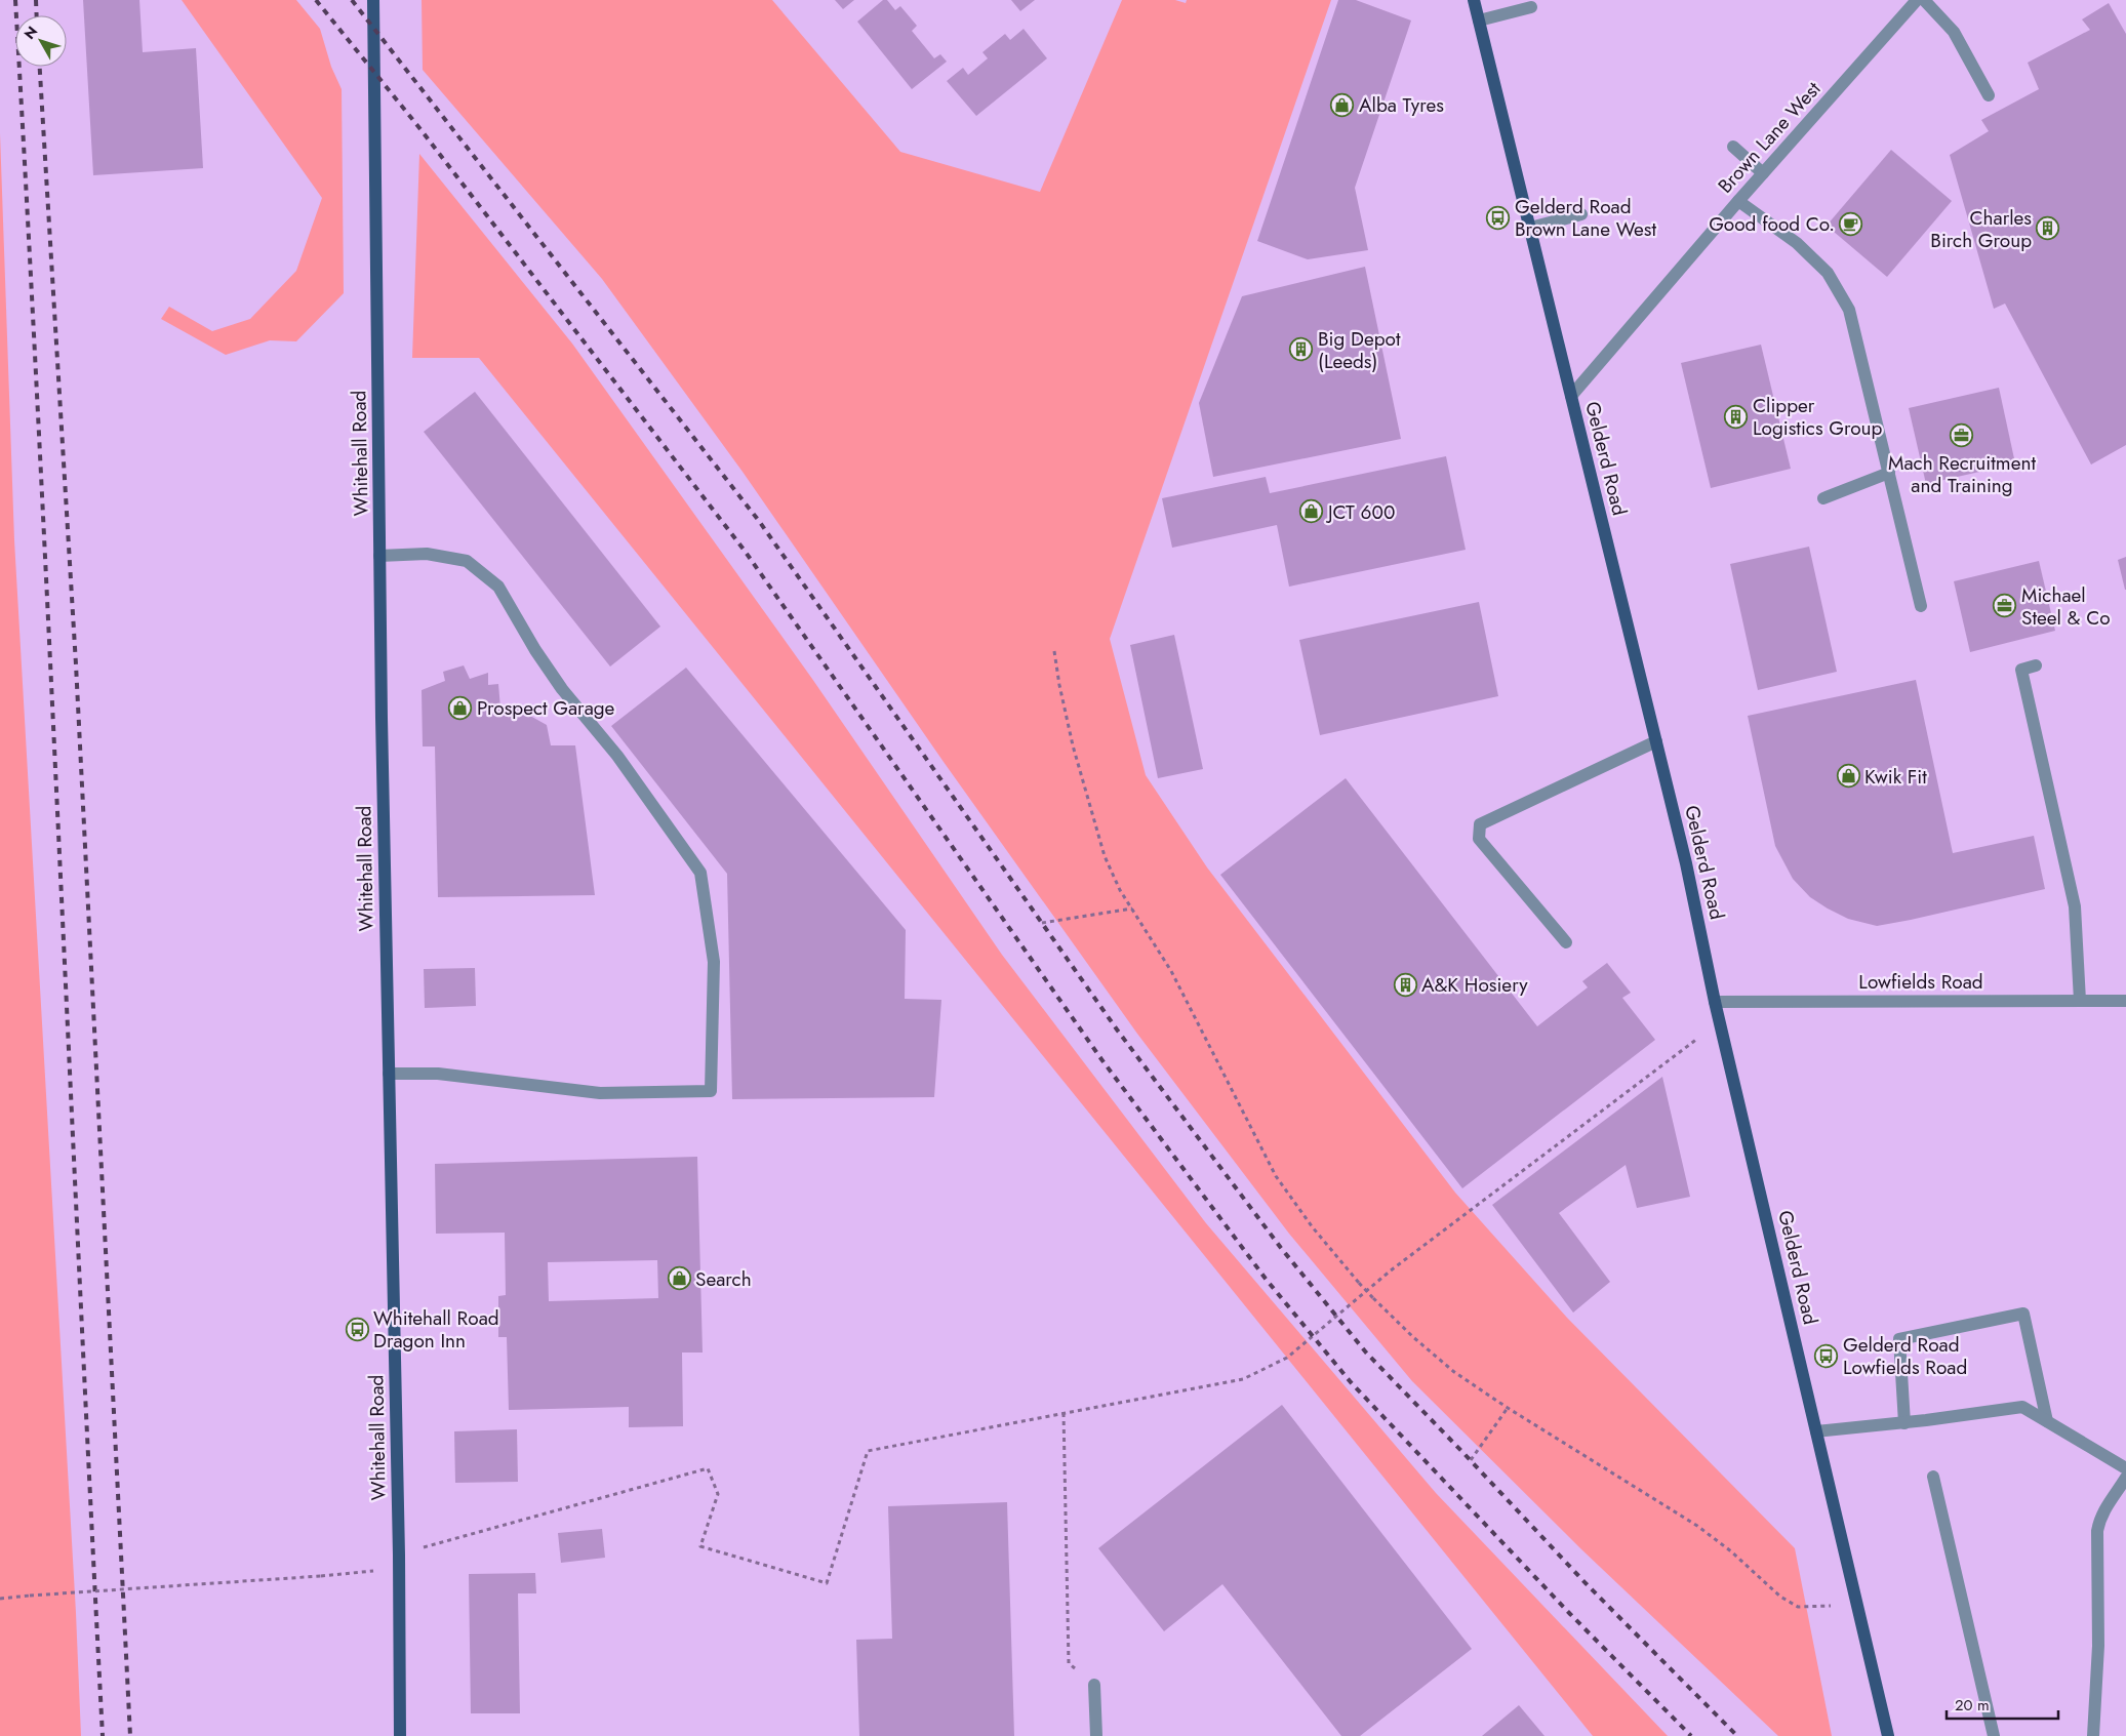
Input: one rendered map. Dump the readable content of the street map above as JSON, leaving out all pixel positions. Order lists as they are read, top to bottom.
{
  "streets": {
    "main road": ["Whitehall Road", "Gelderd Road"],
    "street": ["Brown Lane West", "Lowfields Road"]
  },
  "crossings": [
    ["Brown Lane West", "Gelderd Road"],
    ["Gelderd Road", "Lowfields Road"]
  ],
  "places": {
    "shop": [
      "Alba Tyres",
      "JCT 600",
      "Prospect Garage",
      "Kwik Fit",
      "Search"
    ],
    "bus stop": ["Gelderd Road Brown Lane West", "Whitehall Road Dragon Inn", "Gelderd Road Lowfields Road"],
    "cafe": ["Good food Co."],
    "building": [
      "Charles Birch Group",
      "Big Depot (Leeds)",
      "Clipper Logistics Group",
      "A&K Hosiery"
    ],
    "office": ["Mach Recruitment and Training", "Michael Steel & Co"]
  },
  "scale_bar": "20 m",
  "north": "top left"
}
